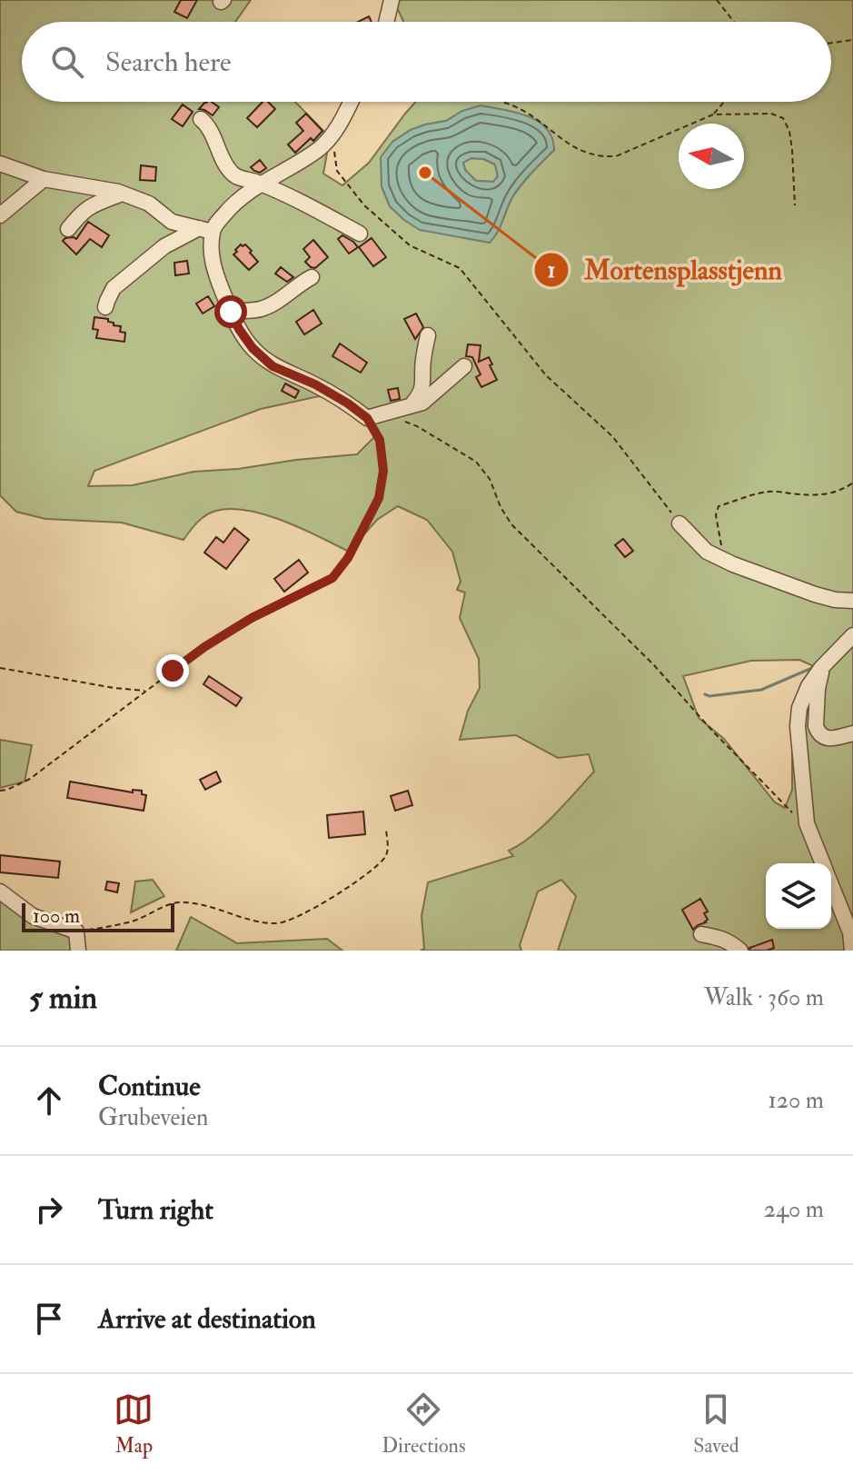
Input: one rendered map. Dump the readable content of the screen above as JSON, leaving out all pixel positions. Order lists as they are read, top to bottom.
{
  "places": ["Mortensplasstjenn"],
  "scale_bar": "100 m",
  "north": "left",
  "page": {
    "search": "Search here",
    "scale": "100 m",
    "heading": ["5 min", "Walk · 360 m"],
    "list": [
      ["Continue", "Grubeveien", "120 m"],
      ["Turn right", "240 m"],
      "Arrive at destination"
    ],
    "nav": ["Map", "Directions", "Saved"]
  }
}
